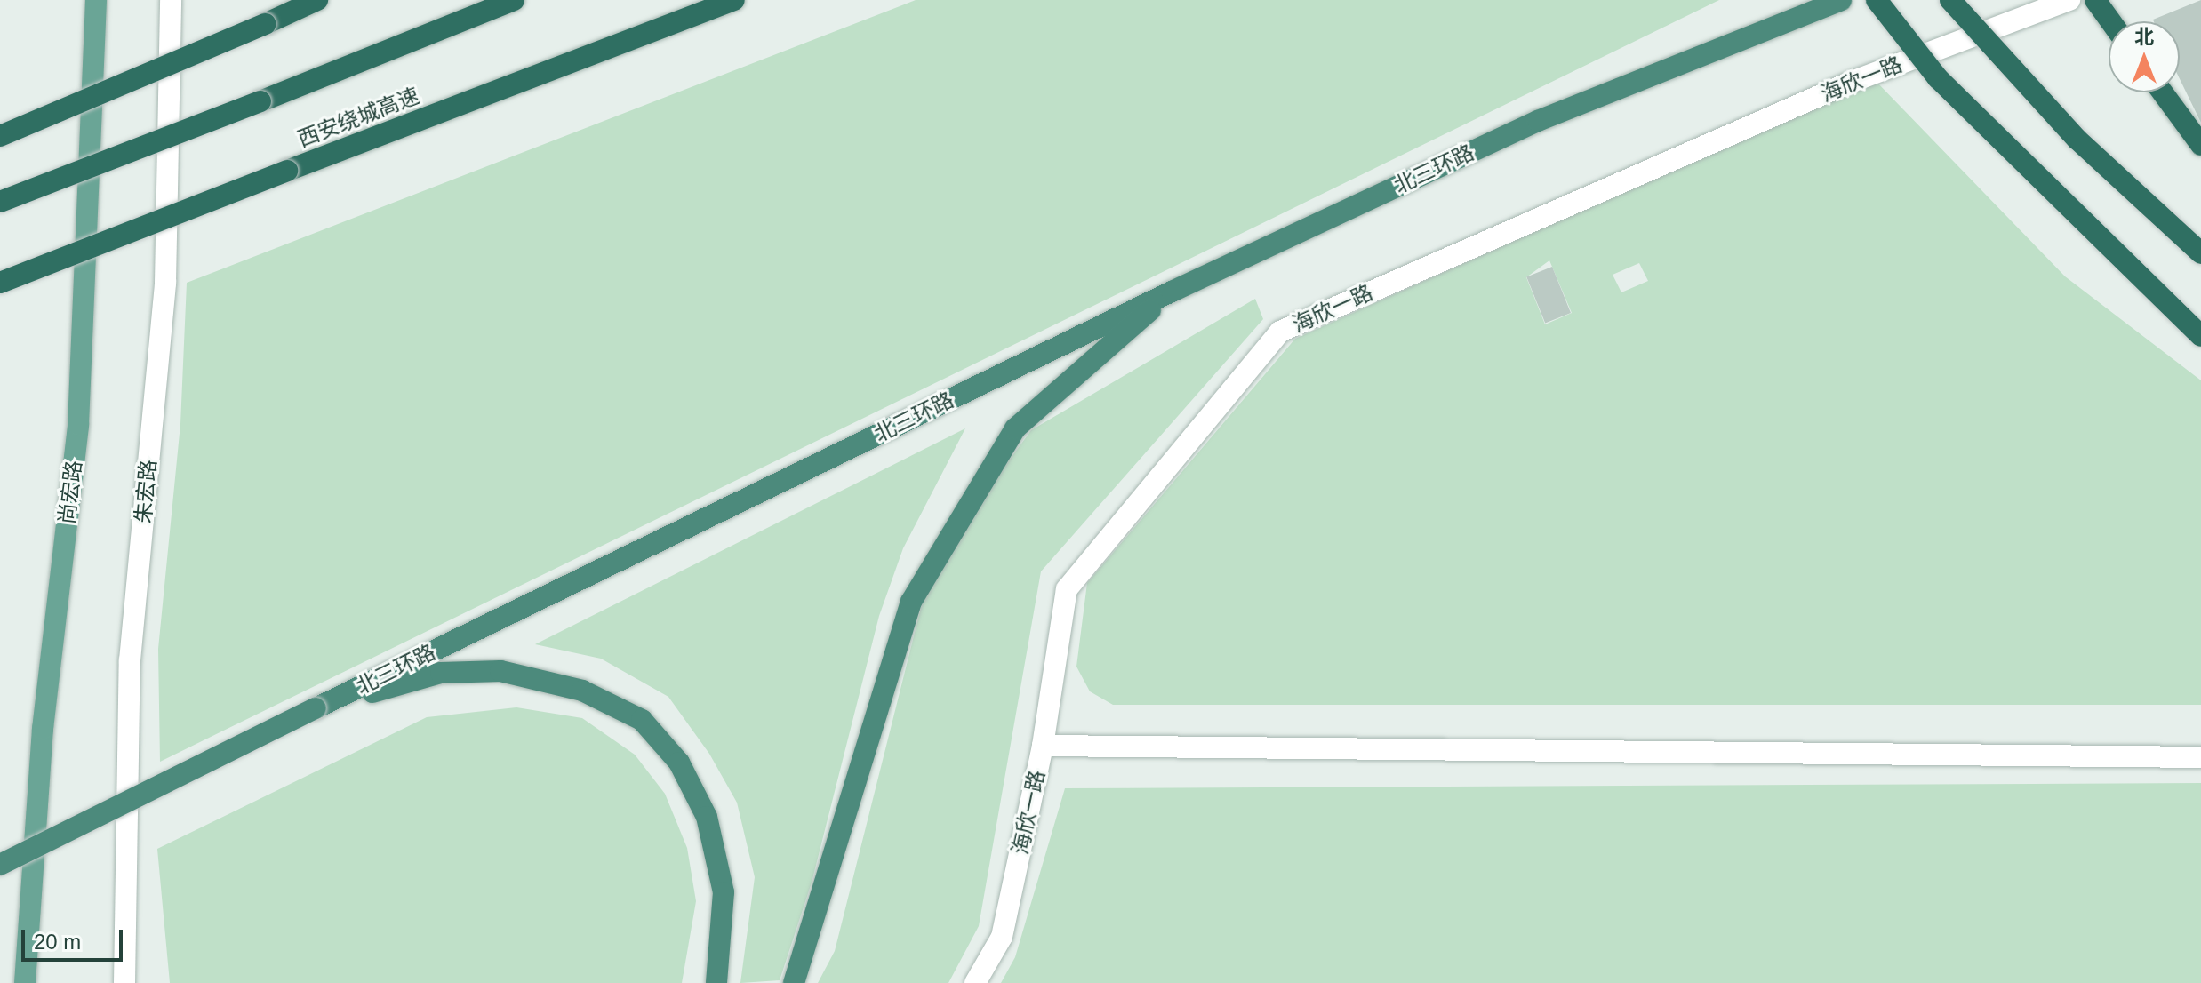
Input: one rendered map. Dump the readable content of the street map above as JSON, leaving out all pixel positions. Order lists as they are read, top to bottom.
{
  "streets": {
    "highway": ["西安绕城高速", "北三环路"],
    "main road": ["尚宏路"],
    "street": ["海欣一路", "朱宏路"]
  },
  "scale_bar": "20 m",
  "north": "top"
}
